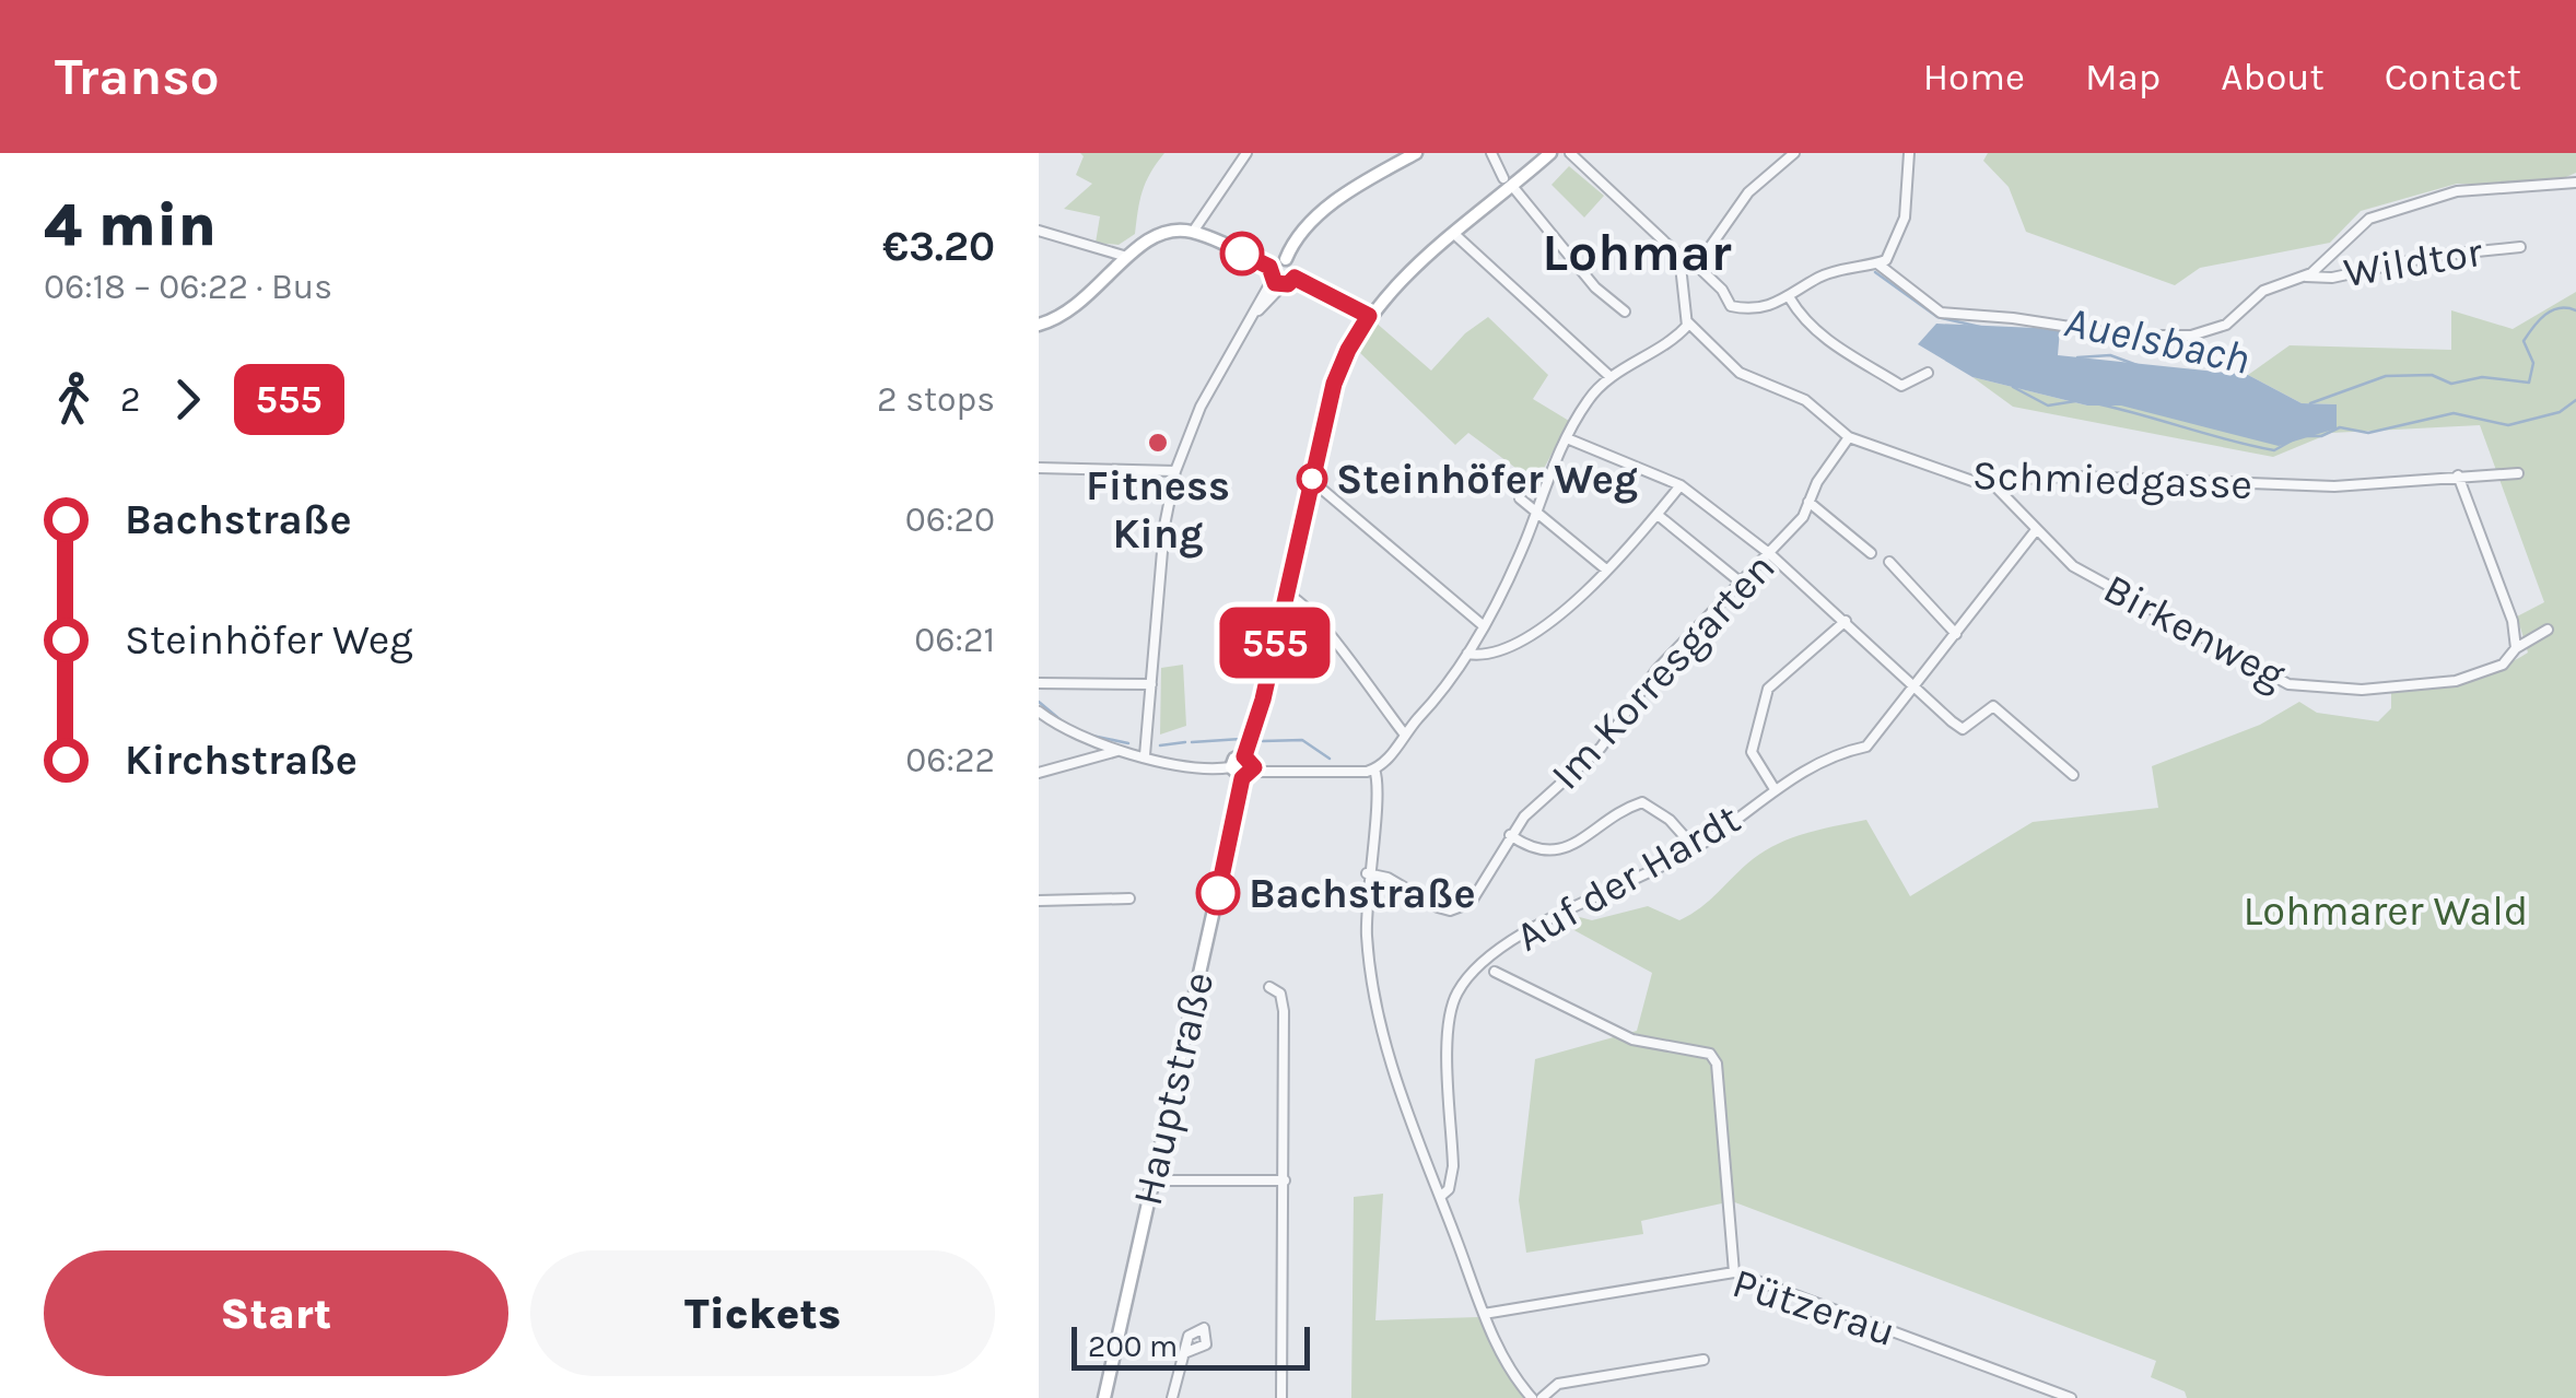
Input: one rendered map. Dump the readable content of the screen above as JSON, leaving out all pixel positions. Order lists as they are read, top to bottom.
{
  "streets": {
    "main road": ["Hauptstraße"],
    "street": [
      "Wildtor",
      "Schmiedgasse",
      "Birkenweg",
      "Im Korresgarten",
      "Auf der Hardt",
      "Pützerau"
    ]
  },
  "crossings": [
    ["Schmiedgasse", "Birkenweg"],
    ["Schmiedgasse", "Im Korresgarten"],
    ["Birkenweg", "Auf der Hardt"],
    ["Im Korresgarten", "Auf der Hardt"]
  ],
  "districts": ["Lohmar"],
  "water": ["Auelsbach"],
  "parks": ["Lohmarer Wald"],
  "places": ["Fitness King", "Steinhöfer Weg", "Bachstraße"],
  "lines": ["bus line 555"],
  "scale_bar": "200 m",
  "page": {
    "header": "Transo",
    "nav": [
      "Home",
      "Map",
      "About",
      "Contact"
    ],
    "heading": ["4 min", "06:18 – 06:22 · Bus", "€3.20"],
    "on_map": "555",
    "legs": ["2", "555", "2 stops"],
    "list": [
      {
        "name": "Bachstraße",
        "value": "06:20"
      },
      {
        "name": "Steinhöfer Weg",
        "value": "06:21"
      },
      {
        "name": "Kirchstraße",
        "value": "06:22"
      }
    ],
    "buttons": ["Start", "Tickets"],
    "scale": "200 m"
  }
}
